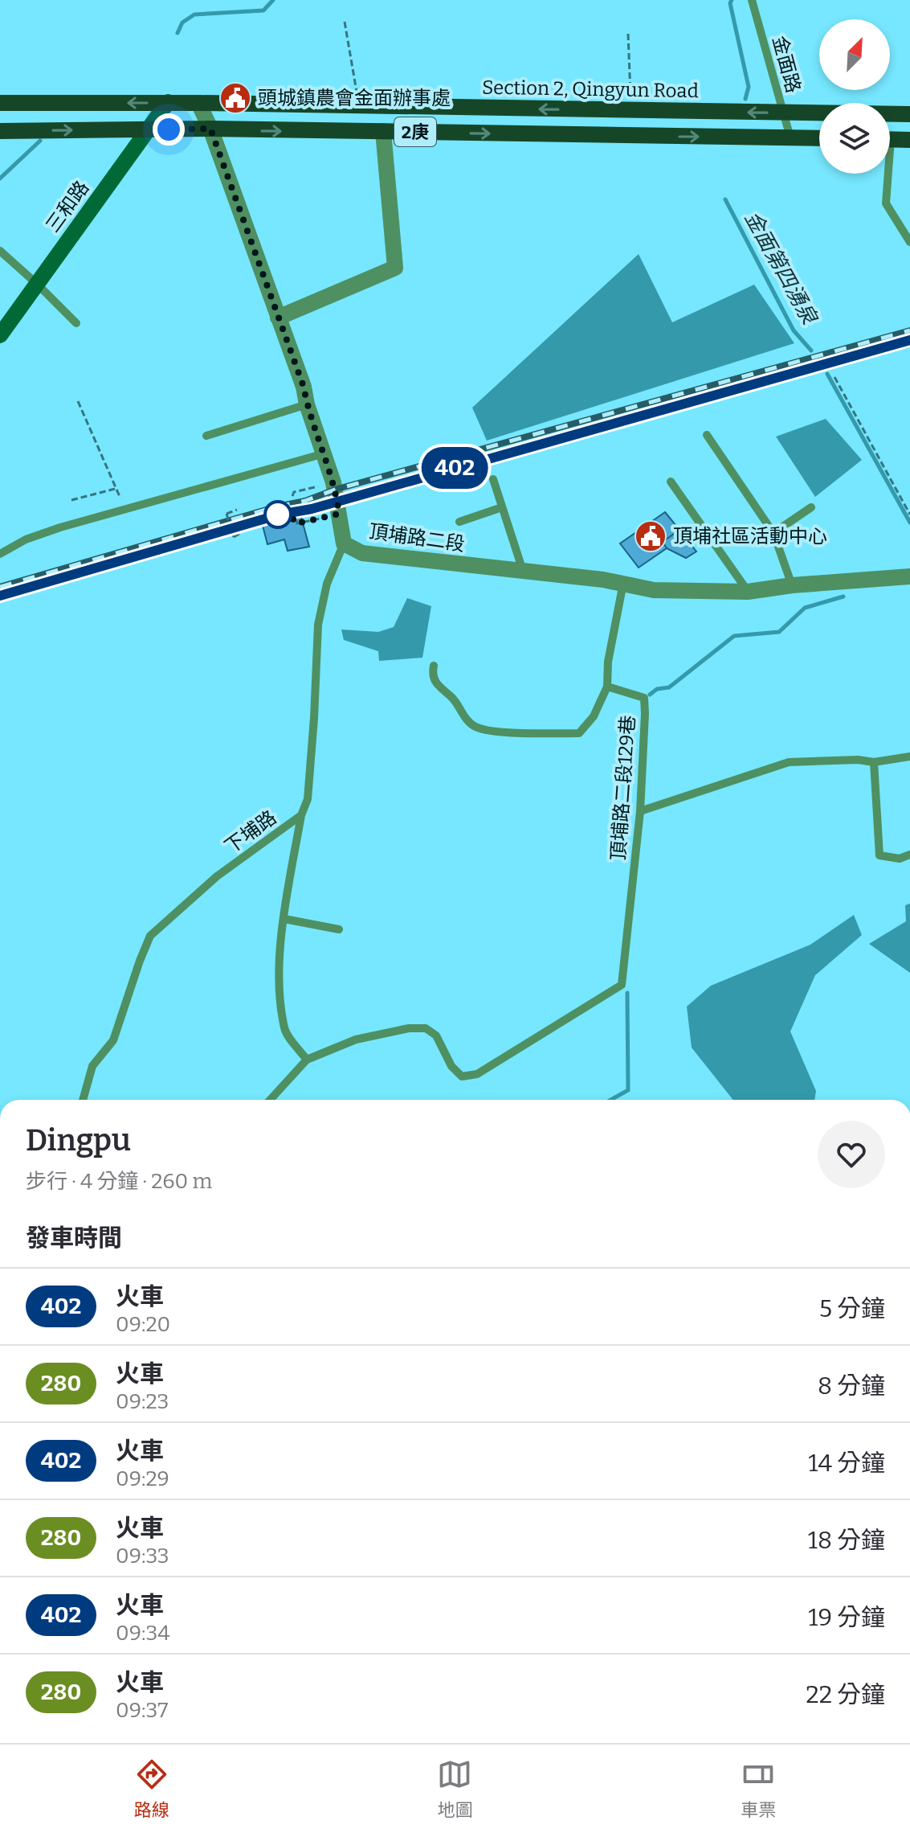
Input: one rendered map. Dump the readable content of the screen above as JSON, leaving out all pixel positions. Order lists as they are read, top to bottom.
{
  "streets": {
    "main road": ["Section 2, Qingyun Road", "2庚", "三和路"],
    "street": ["頂埔路二段"],
    "lane": ["金面路", "頂埔路二段129巷", "下埔路"]
  },
  "crossings": [
    ["金面路", "Section 2, Qingyun Road"],
    ["金面路", "2庚"],
    ["Section 2, Qingyun Road", "三和路"],
    ["Section 2, Qingyun Road", "頂埔路二段"],
    ["2庚", "三和路"],
    ["2庚", "頂埔路二段"],
    ["頂埔路二段", "下埔路"]
  ],
  "water": ["金面第四湧泉"],
  "places": {
    "public building": ["頭城鎮農會金面辦事處", "頂埔社區活動中心"]
  },
  "north": "top right",
  "page": {
    "on_map": "402",
    "heading": [
      ["Dingpu", "步行 · 4 分鐘 · 260 m"],
      "發車時間"
    ],
    "list": [
      {
        "mark": "402",
        "name": "火車",
        "note": "09:20",
        "value": "5 分鐘"
      },
      {
        "mark": "280",
        "name": "火車",
        "note": "09:23",
        "value": "8 分鐘"
      },
      {
        "mark": "402",
        "name": "火車",
        "note": "09:29",
        "value": "14 分鐘"
      },
      {
        "mark": "280",
        "name": "火車",
        "note": "09:33",
        "value": "18 分鐘"
      },
      {
        "mark": "402",
        "name": "火車",
        "note": "09:34",
        "value": "19 分鐘"
      },
      {
        "mark": "280",
        "name": "火車",
        "note": "09:37",
        "value": "22 分鐘"
      }
    ],
    "tabs": ["路線", "地圖", "車票"]
  }
}
